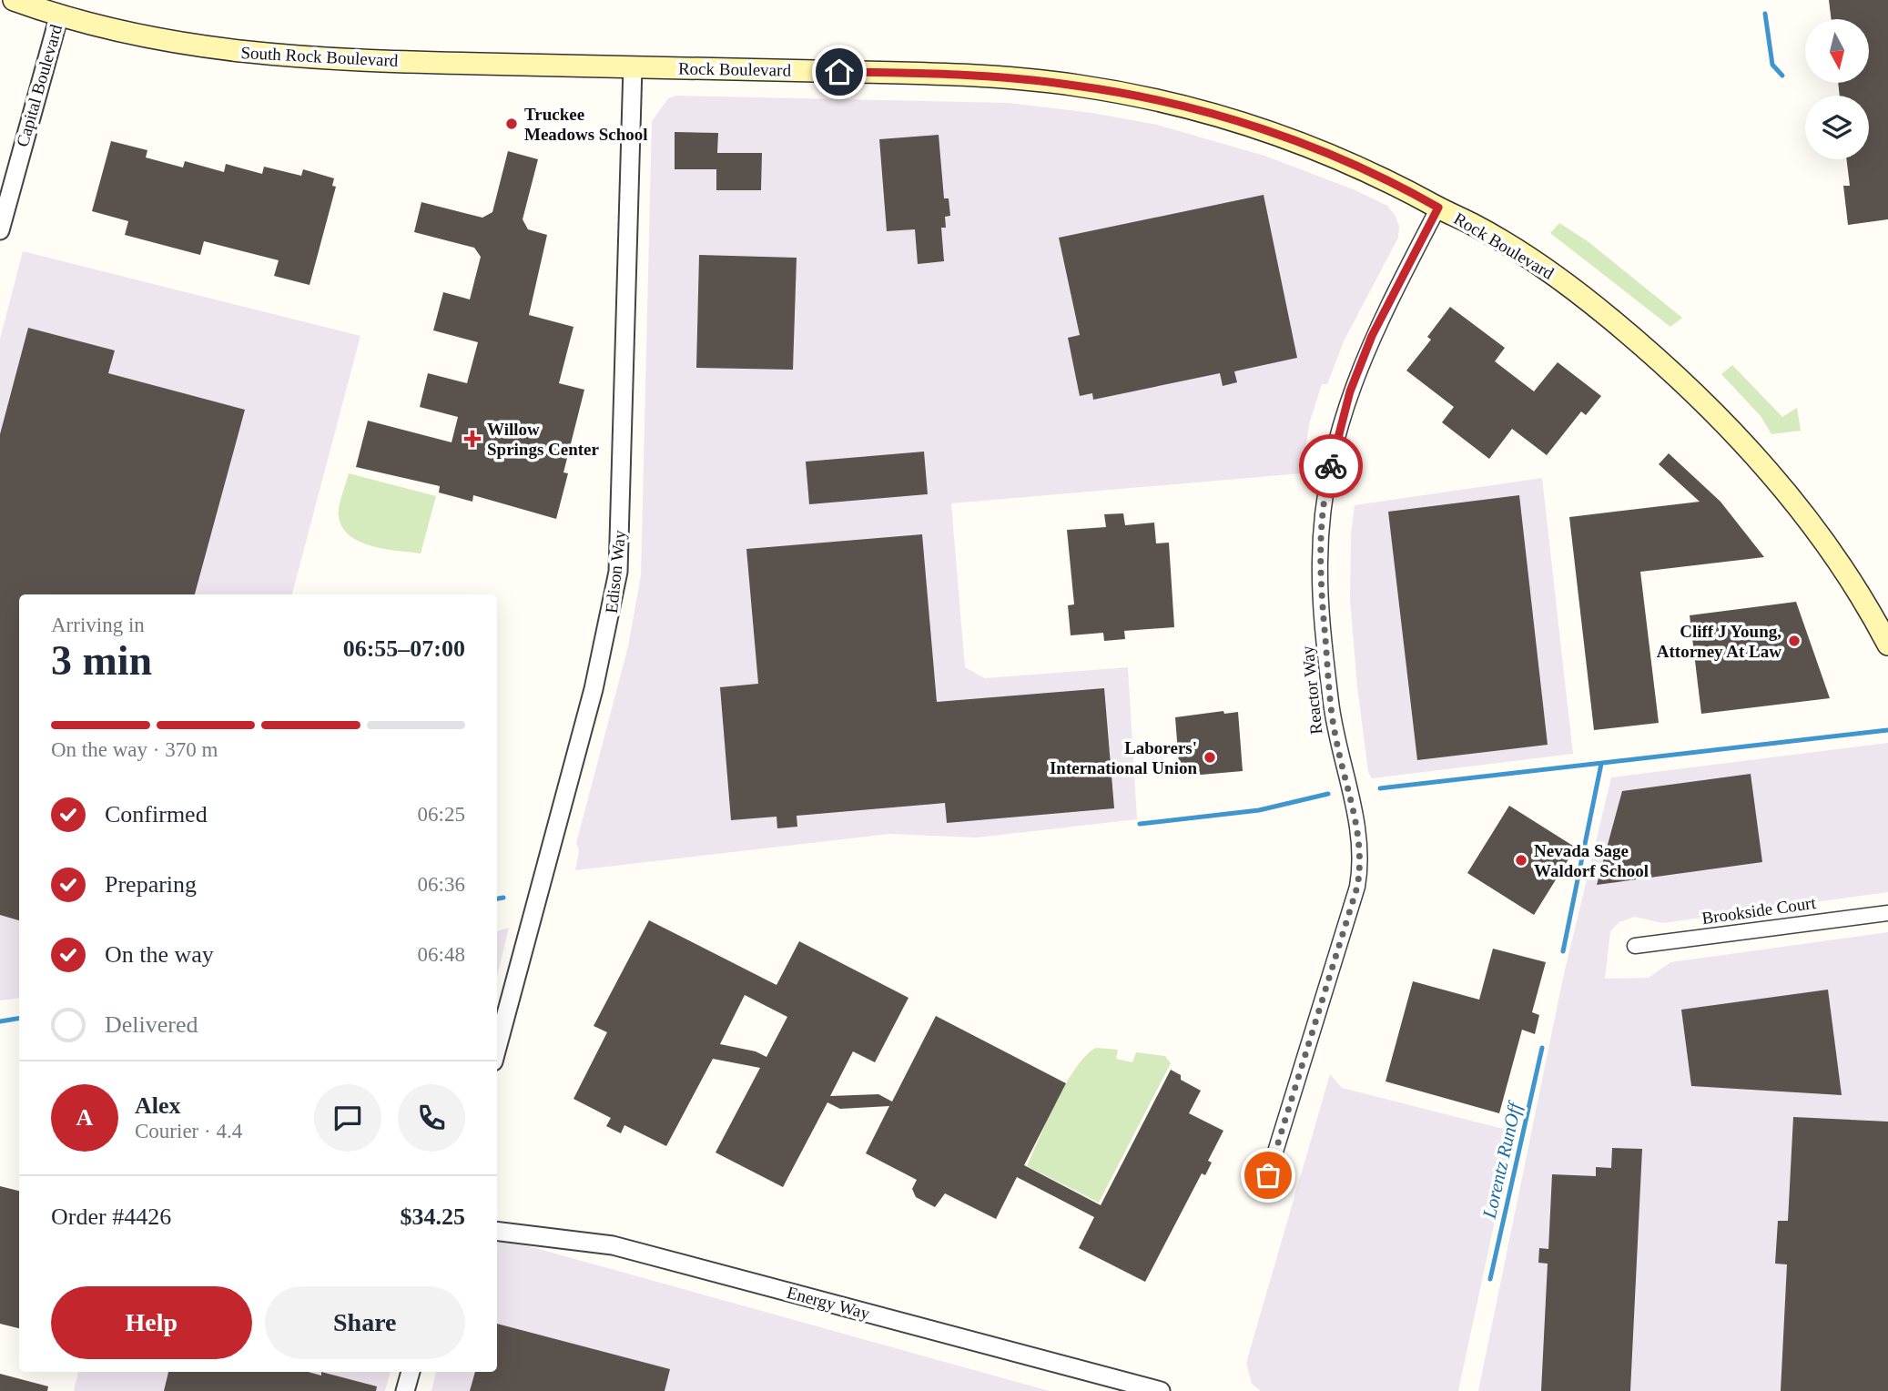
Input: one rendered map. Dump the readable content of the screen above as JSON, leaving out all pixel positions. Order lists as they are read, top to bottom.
{
  "streets": {
    "main road": ["South Rock Boulevard", "Rock Boulevard"],
    "street": [
      "Capital Boulevard",
      "Edison Way",
      "Reactor Way",
      "Brookside Court",
      "Energy Way"
    ]
  },
  "crossings": [
    ["South Rock Boulevard", "Rock Boulevard"],
    ["South Rock Boulevard", "Capital Boulevard"],
    ["South Rock Boulevard", "Edison Way"],
    ["Rock Boulevard", "Edison Way"],
    ["Rock Boulevard", "Reactor Way"]
  ],
  "water": ["Lorentz RunOff"],
  "places": {
    "other": [
      "Truckee Meadows School",
      "Cliff J Young, Attorney At Law",
      "Laborers' International Union",
      "Nevada Sage Waldorf School"
    ],
    "health": ["Willow Springs Center"]
  },
  "north": "bottom",
  "page": {
    "heading": ["3 min", "Arriving in", "06:55–07:00"],
    "panel": [
      "Alex",
      "Courier · 4.4",
      "Order #4426",
      "$34.25"
    ],
    "bar": "On the way · 370 m",
    "list": [
      ["Confirmed", "06:25"],
      ["Preparing", "06:36"],
      ["On the way", "06:48"],
      "Delivered"
    ],
    "round": "A",
    "buttons": ["Help", "Share"]
  }
}
